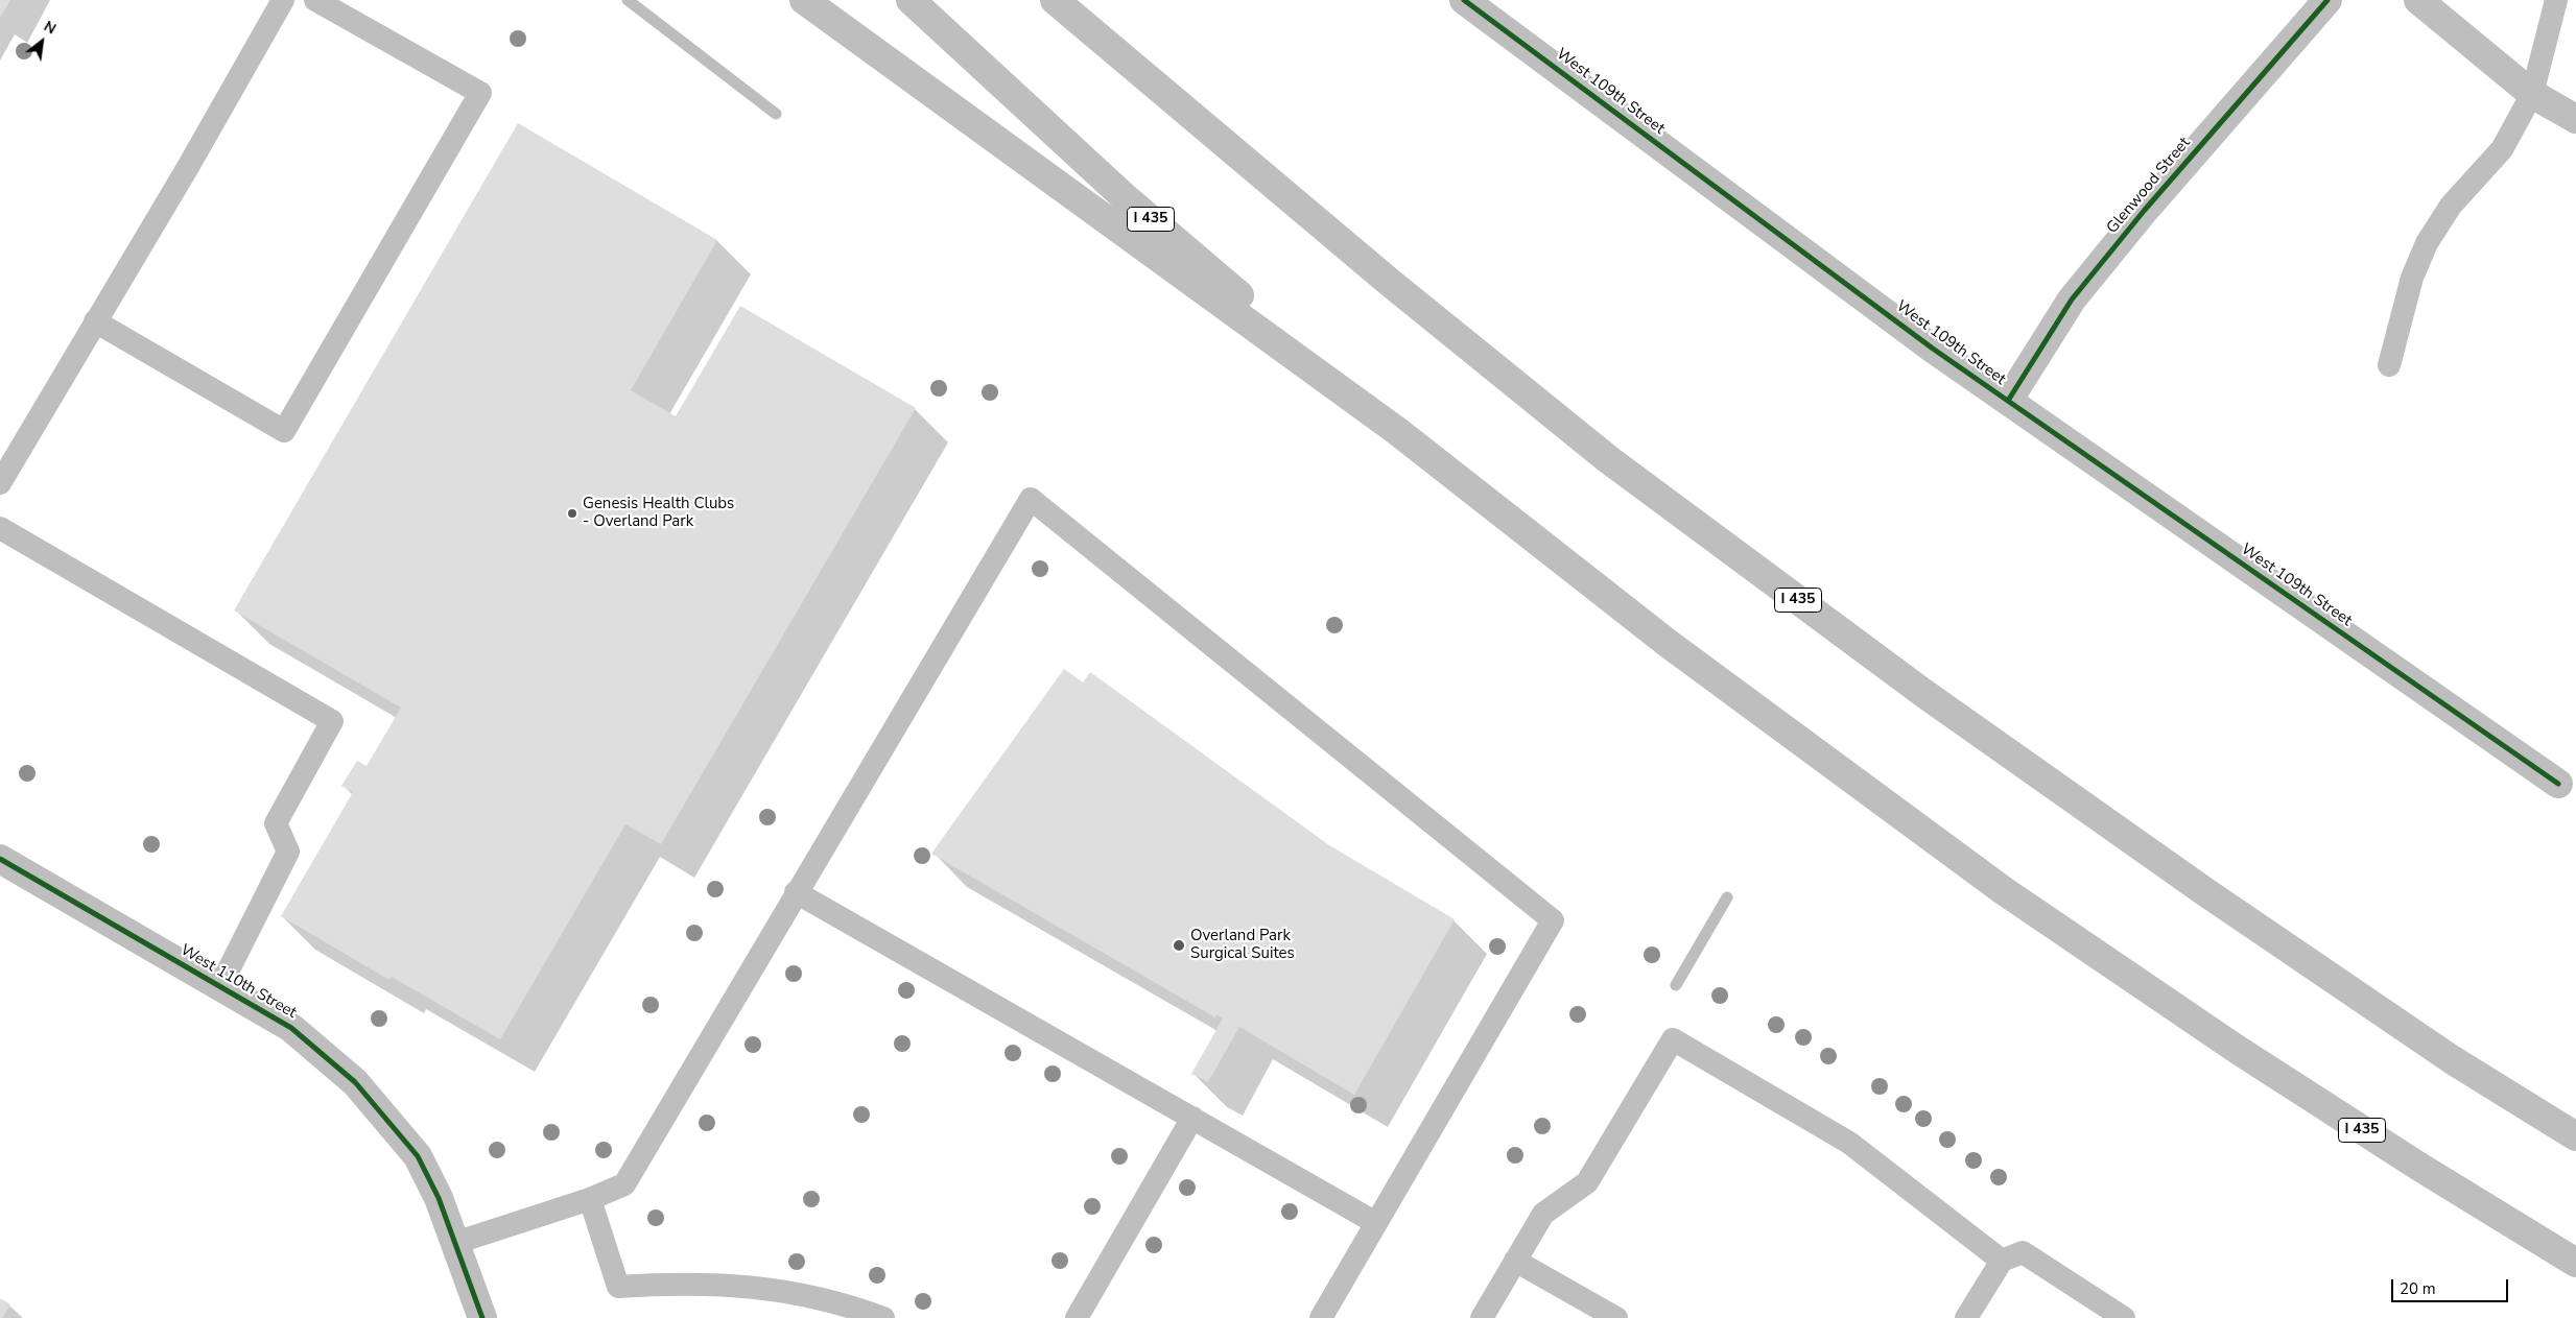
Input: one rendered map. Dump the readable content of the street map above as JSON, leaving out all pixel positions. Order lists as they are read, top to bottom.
{
  "streets": {
    "main road": [
      "West 109th Street",
      "Glenwood Street",
      "I 435",
      "West 110th Street"
    ]
  },
  "crossings": [
    ["West 109th Street", "Glenwood Street"]
  ],
  "places": ["Genesis Health Clubs - Overland Park", "Overland Park Surgical Suites"],
  "scale_bar": "20 m",
  "north": "top right"
}
